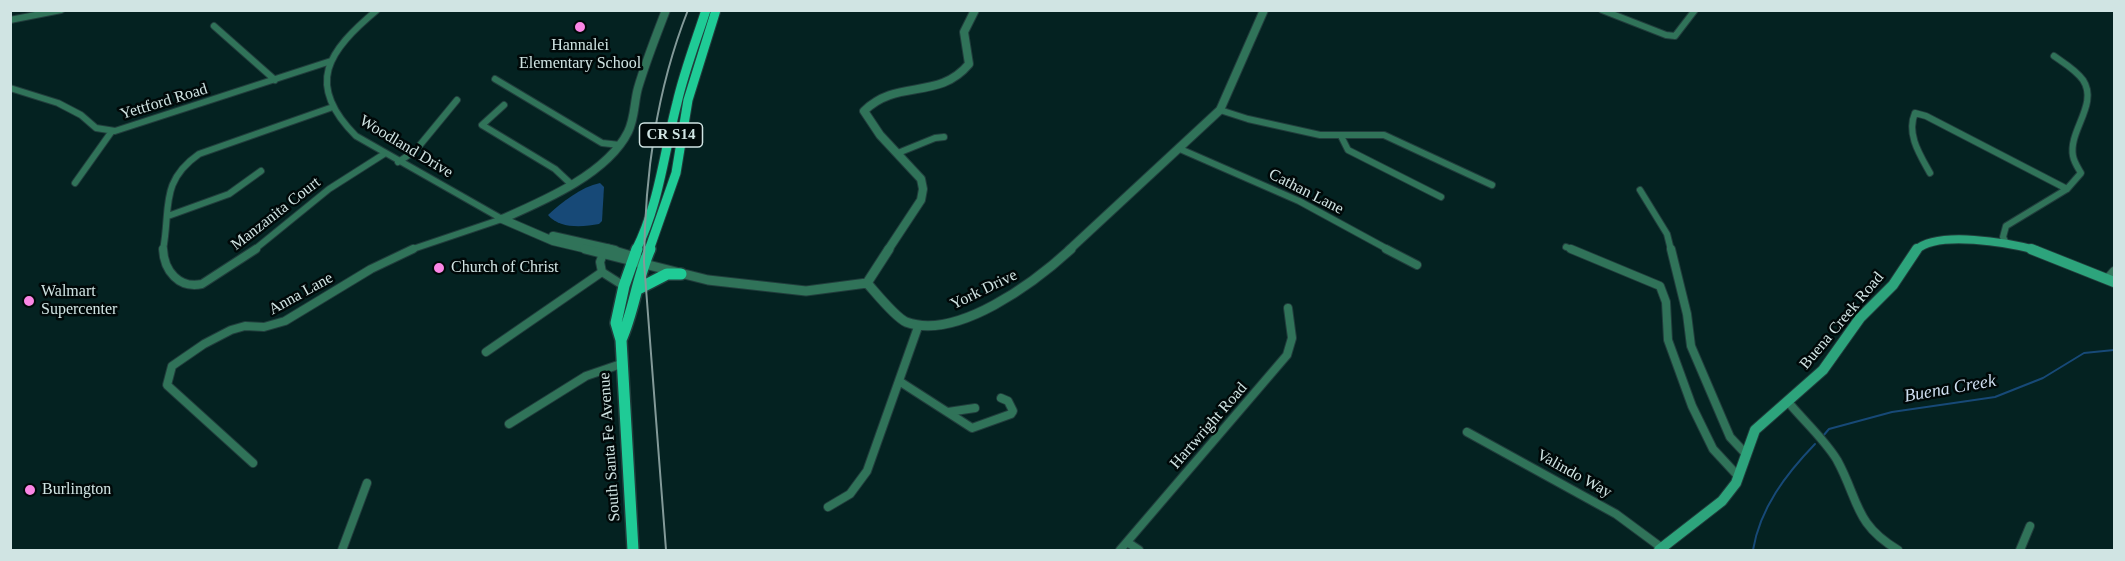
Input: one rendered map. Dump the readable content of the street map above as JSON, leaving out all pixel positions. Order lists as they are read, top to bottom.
{
  "streets": {
    "main road": ["CR S14", "Buena Creek Road", "South Santa Fe Avenue"],
    "street": [
      "Yettford Road",
      "Woodland Drive",
      "Cathan Lane",
      "Manzanita Court",
      "York Drive",
      "Anna Lane",
      "Hartwright Road",
      "Valindo Way"
    ]
  },
  "crossings": [
    ["CR S14", "Woodland Drive"],
    ["CR S14", "South Santa Fe Avenue"],
    ["Woodland Drive", "Manzanita Court"],
    ["Woodland Drive", "Anna Lane"],
    ["Woodland Drive", "South Santa Fe Avenue"],
    ["Cathan Lane", "York Drive"],
    ["Buena Creek Road", "Valindo Way"]
  ],
  "water": ["Buena Creek"],
  "places": [
    "Hannalei Elementary School",
    "Church of Christ",
    "Walmart Supercenter",
    "Burlington"
  ]
}
